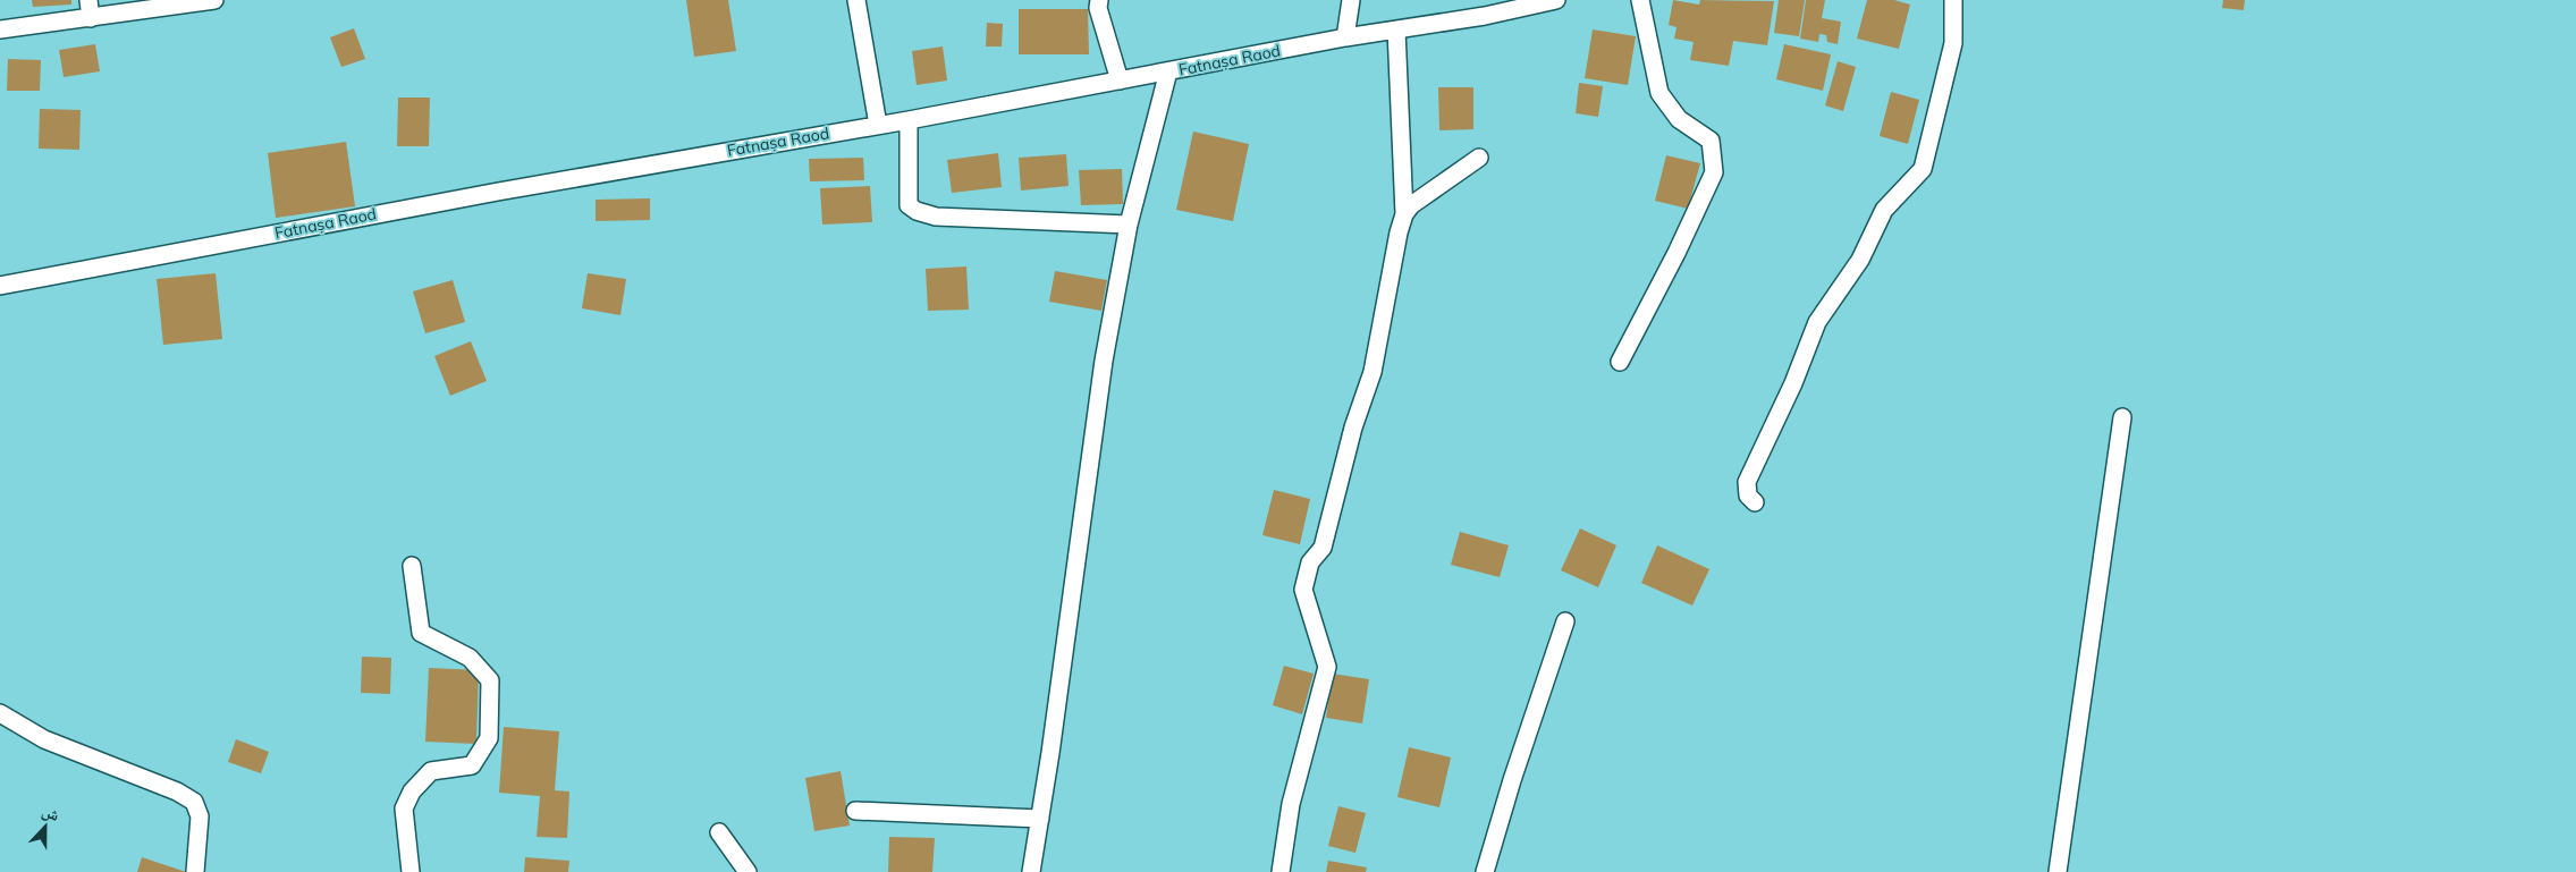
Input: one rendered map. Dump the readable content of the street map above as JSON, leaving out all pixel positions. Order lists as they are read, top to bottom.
{
  "streets": {
    "street": ["Fatnaṣa Raod"]
  },
  "north": "top"
}
